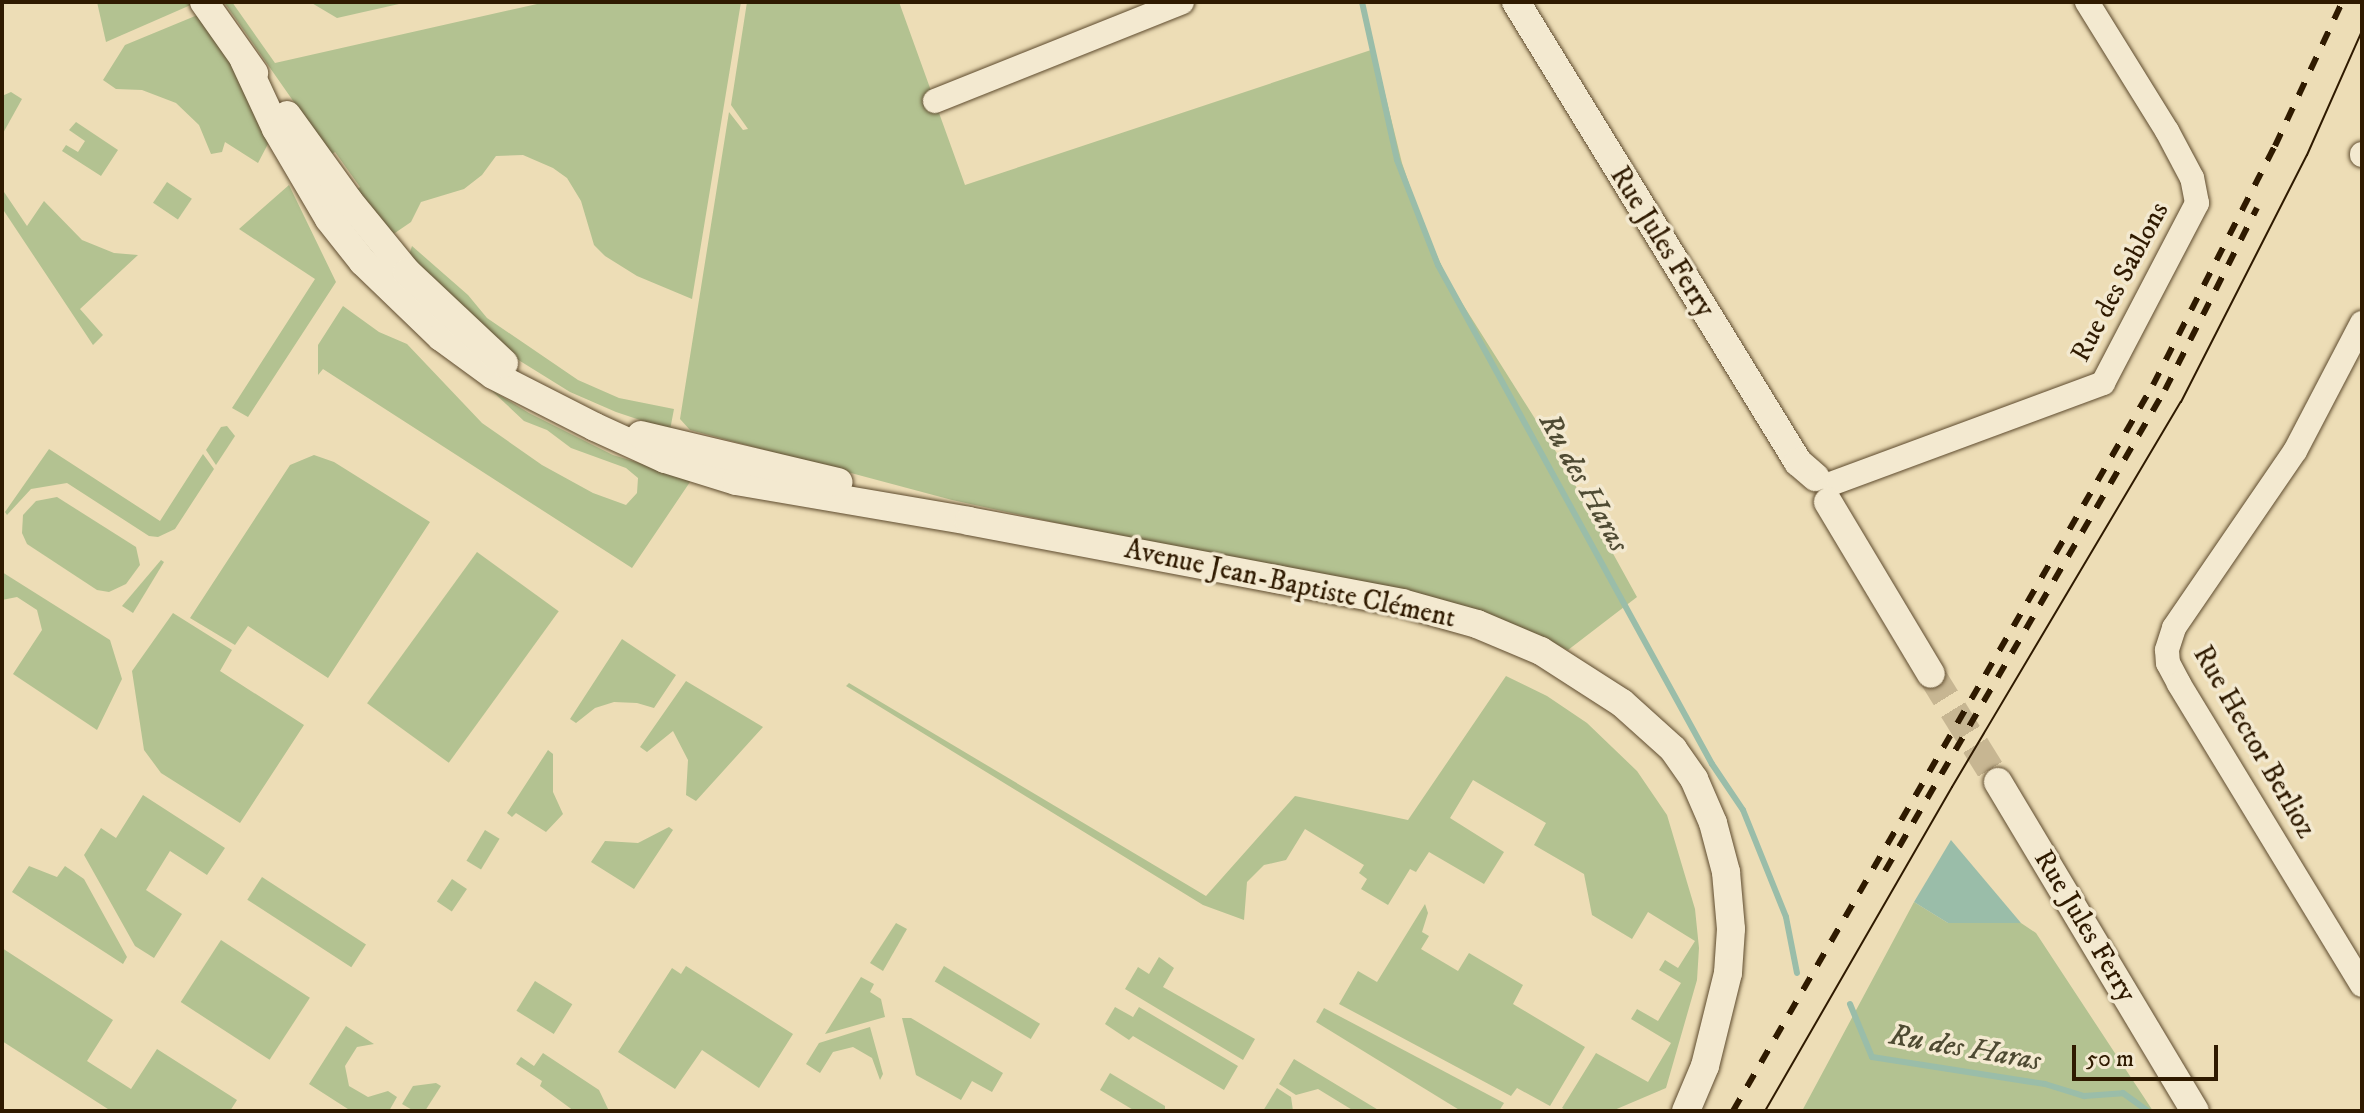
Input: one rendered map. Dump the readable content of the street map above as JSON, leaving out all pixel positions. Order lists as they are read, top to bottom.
{
  "streets": {
    "street": [
      "Rue Jules Ferry",
      "Rue des Sablons",
      "Avenue Jean-Baptiste Clément",
      "Rue Hector Berlioz"
    ]
  },
  "crossings": [
    ["Rue Jules Ferry", "Rue des Sablons"]
  ],
  "water": ["Ru des Haras"],
  "scale_bar": "50 m"
}
